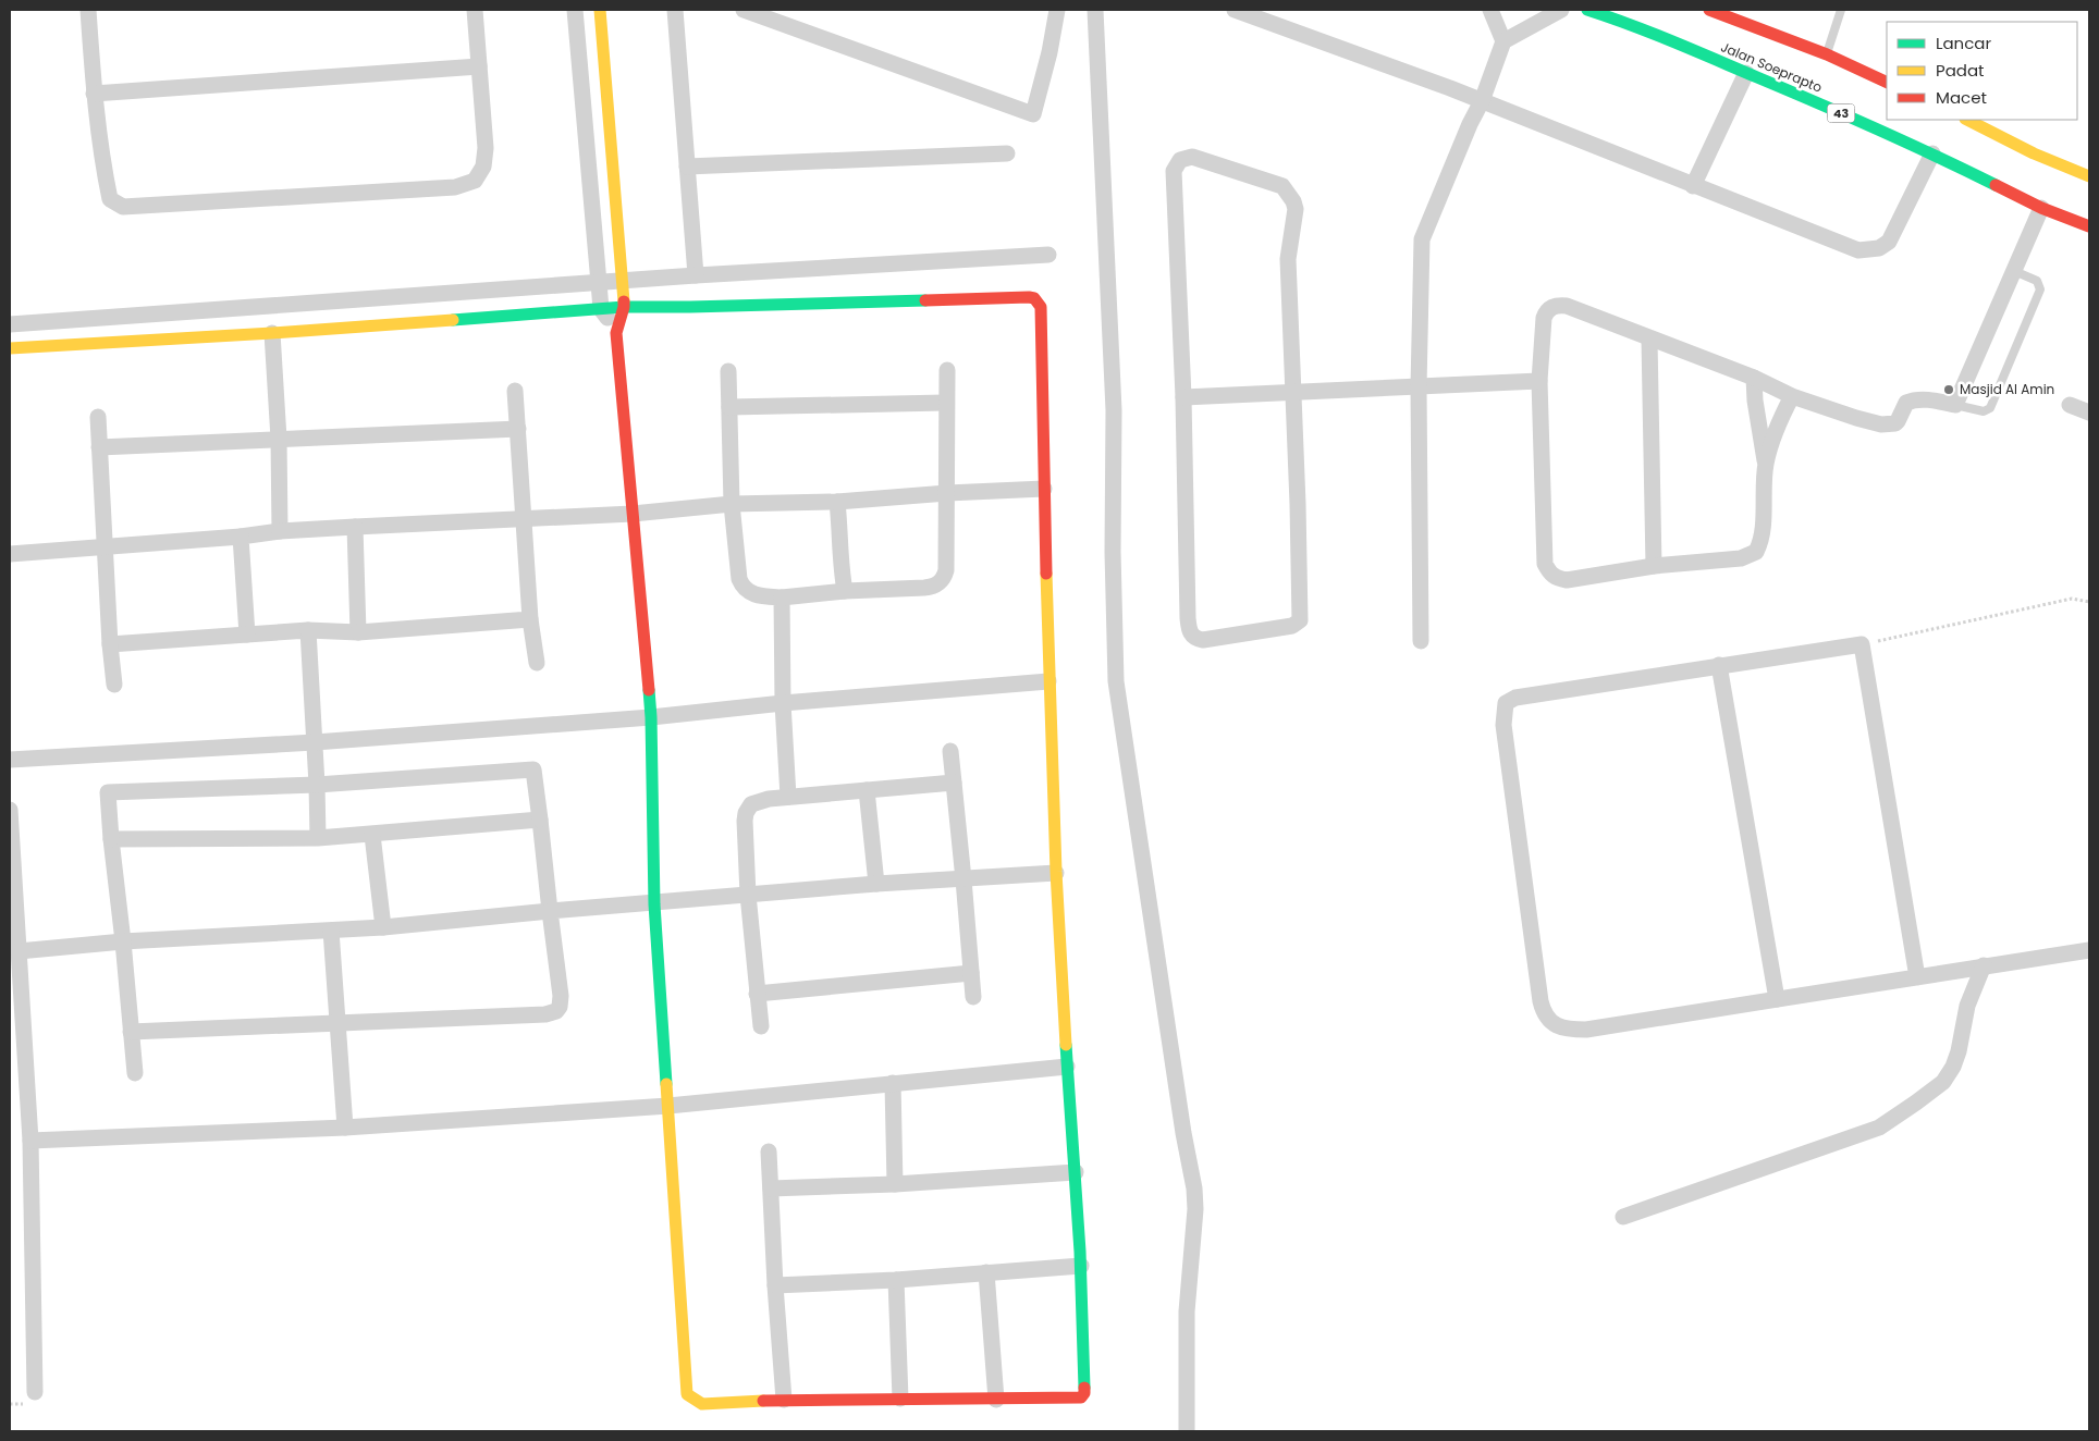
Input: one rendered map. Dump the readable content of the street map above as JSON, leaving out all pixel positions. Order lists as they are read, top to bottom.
{
  "streets": {
    "main road": ["Jalan Soeprapto", "43"]
  },
  "places": ["Masjid Al Amin"],
  "legend": ["Lancar", "Padat", "Macet"]
}
